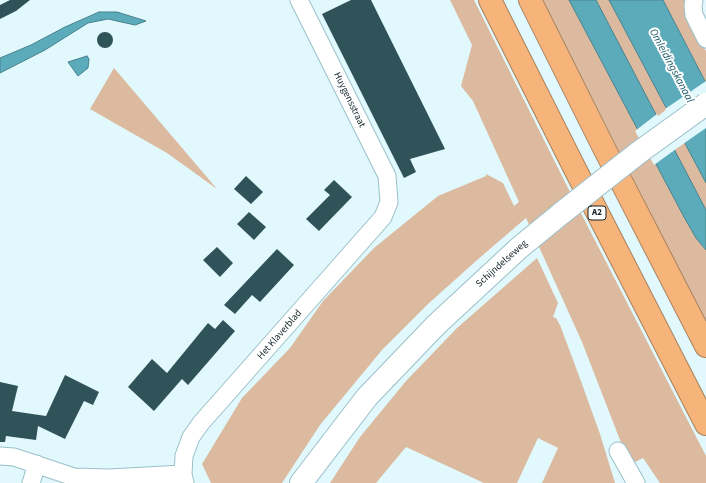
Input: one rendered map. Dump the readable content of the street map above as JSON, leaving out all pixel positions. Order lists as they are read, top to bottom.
{
  "streets": {
    "highway": ["A2"],
    "main road": ["Schijndelseweg"],
    "street": ["Huygensstraat", "Het Klaverblad"]
  },
  "crossings": [
    ["Huygensstraat", "Het Klaverblad"]
  ],
  "water": ["Omleidingskanaal"]
}
